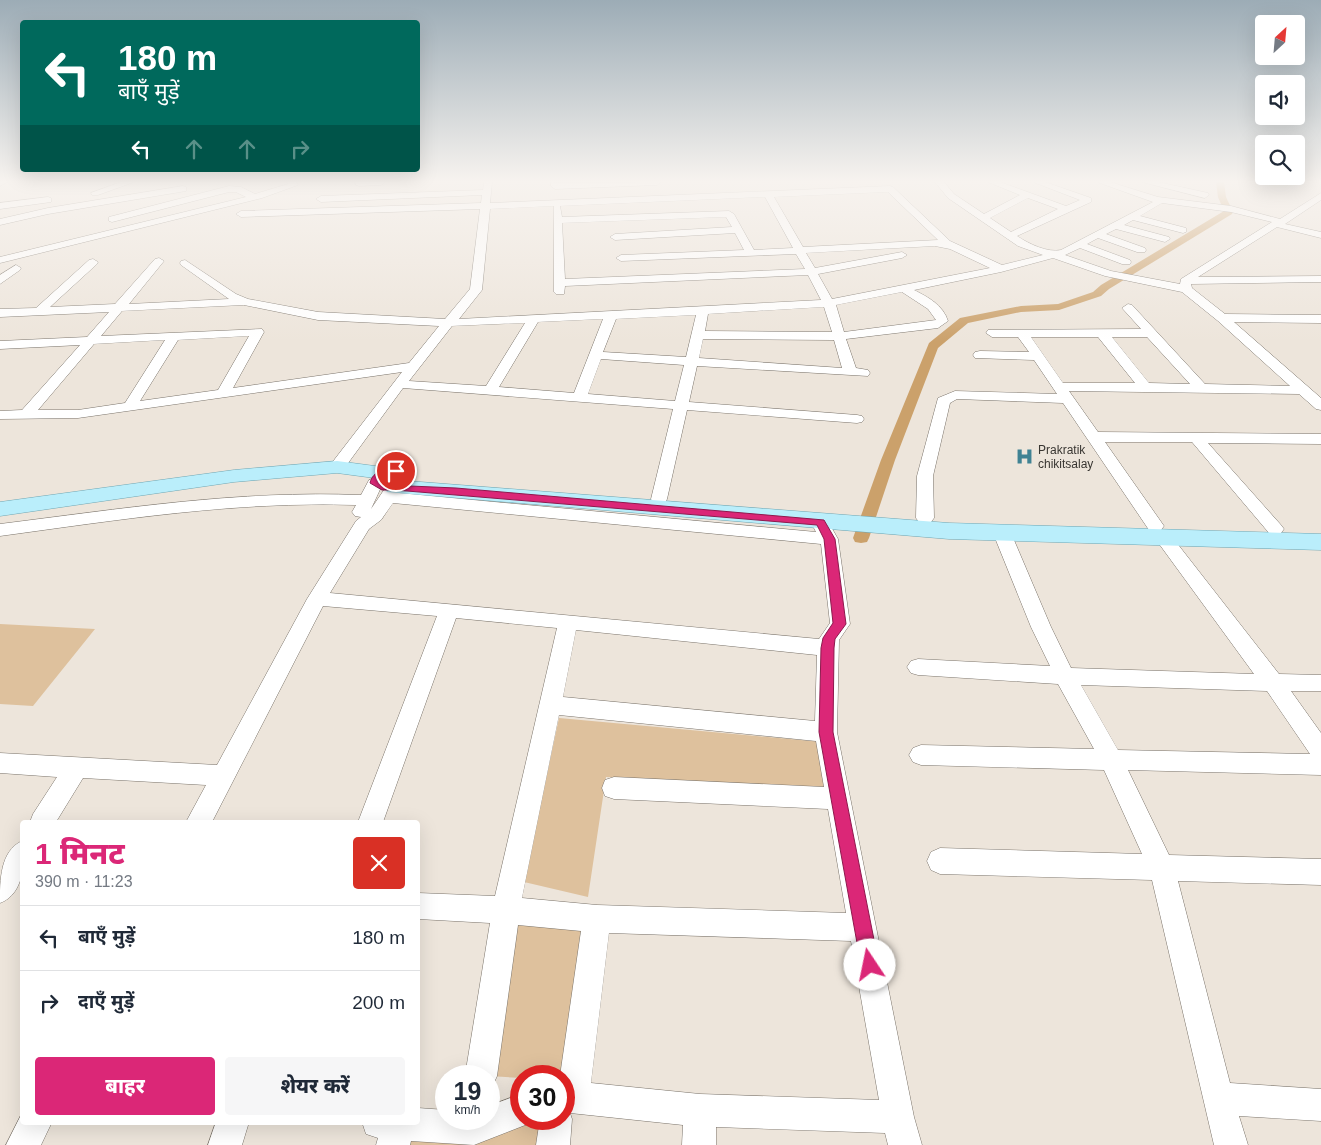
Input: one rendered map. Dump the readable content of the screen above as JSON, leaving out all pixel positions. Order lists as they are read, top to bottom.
{
  "places": {
    "hospital": ["Prakratik chikitsalay"]
  },
  "north": "top right",
  "page": {
    "turn": ["180 m", "बाएँ मुड़ें"],
    "heading": ["1 मिनट", "390 m · 11:23"],
    "list": [
      {
        "name": "बाएँ मुड़ें",
        "value": "180 m"
      },
      {
        "name": "दाएँ मुड़ें",
        "value": "200 m"
      }
    ],
    "buttons": ["बाहर", "शेयर करें"],
    "speed": "19 km/h",
    "limit": "30"
  }
}
